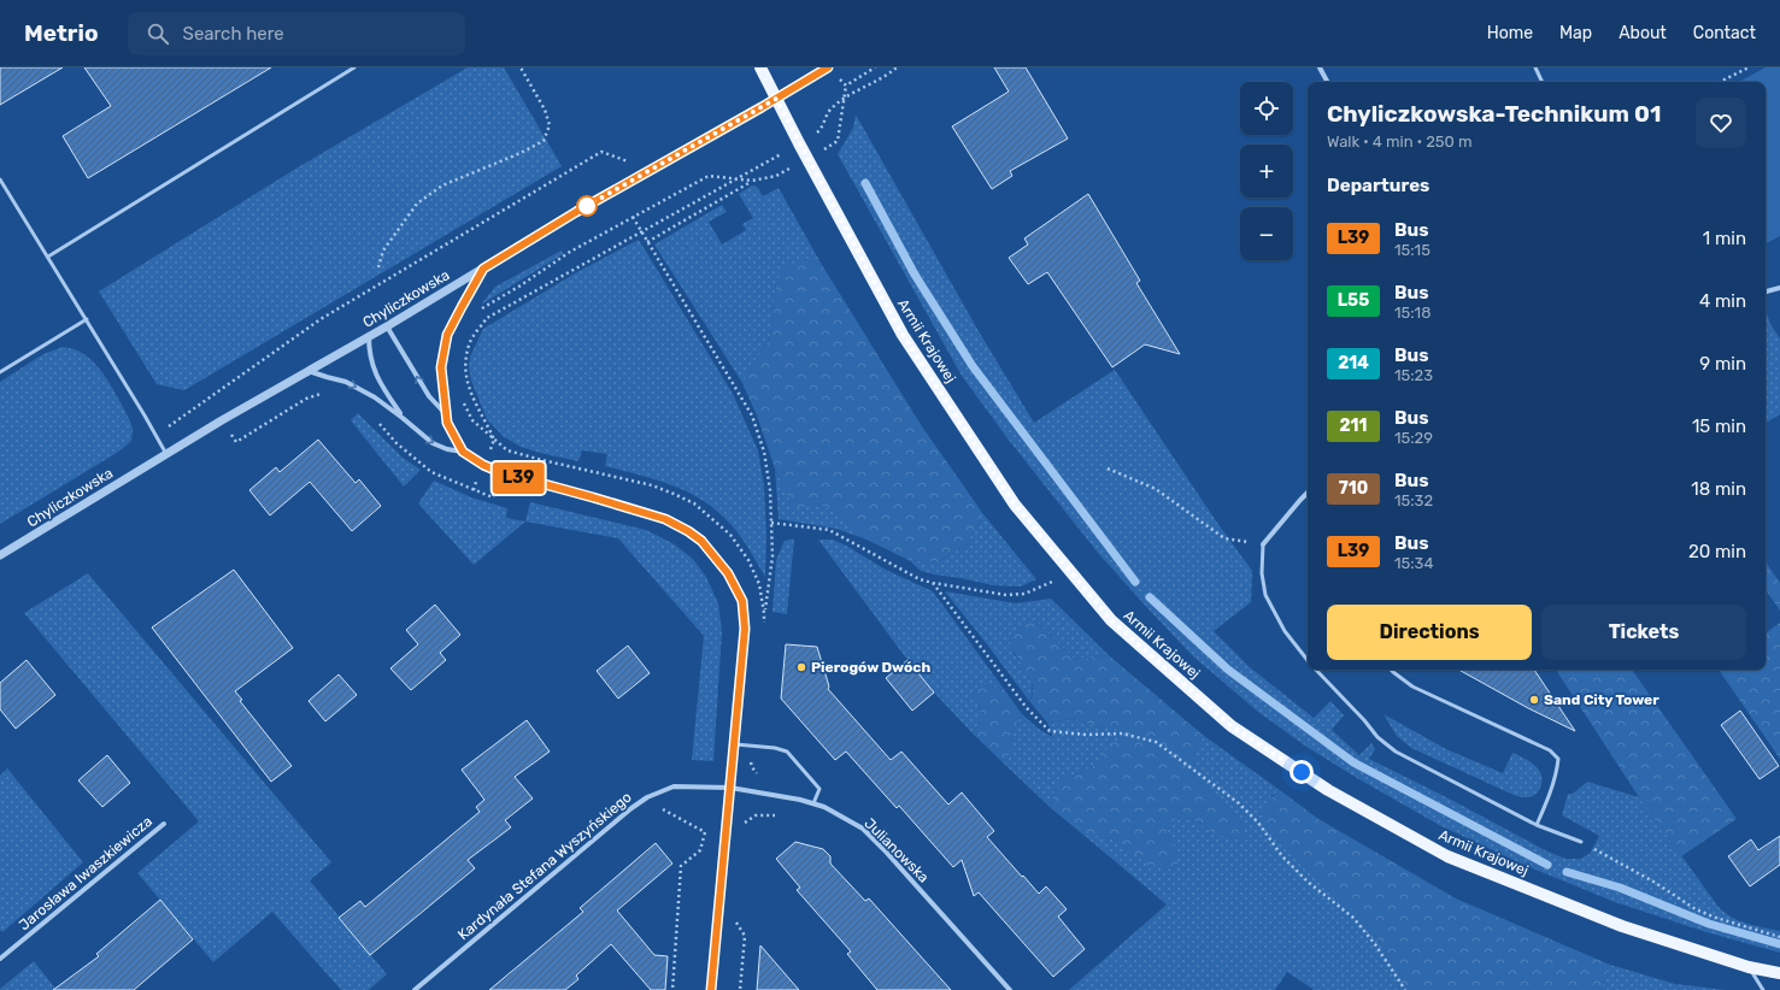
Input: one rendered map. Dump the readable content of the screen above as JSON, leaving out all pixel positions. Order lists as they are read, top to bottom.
{
  "streets": {
    "main road": ["Armii Krajowej"],
    "street": [
      "Chyliczkowska",
      "Julianowska",
      "Kardynała Stefana Wyszyńskiego",
      "Jarosława Iwaszkiewicza"
    ]
  },
  "crossings": [
    ["Chyliczkowska", "Armii Krajowej"],
    ["Julianowska", "Kardynała Stefana Wyszyńskiego"]
  ],
  "places": ["Pierogów Dwóch", "Sand City Tower"],
  "lines": ["bus line L39"],
  "page": {
    "header": "Metrio",
    "search": "Search here",
    "nav": [
      "Home",
      "Map",
      "About",
      "Contact"
    ],
    "on_map": "L39",
    "map_buttons": ["+", "−"],
    "heading": [
      ["Chyliczkowska-Technikum 01", "Walk · 4 min · 250 m"],
      "Departures"
    ],
    "list": [
      {
        "mark": "L39",
        "name": "Bus",
        "note": "15:15",
        "value": "1 min"
      },
      {
        "mark": "L55",
        "name": "Bus",
        "note": "15:18",
        "value": "4 min"
      },
      {
        "mark": "214",
        "name": "Bus",
        "note": "15:23",
        "value": "9 min"
      },
      {
        "mark": "211",
        "name": "Bus",
        "note": "15:29",
        "value": "15 min"
      },
      {
        "mark": "710",
        "name": "Bus",
        "note": "15:32",
        "value": "18 min"
      },
      {
        "mark": "L39",
        "name": "Bus",
        "note": "15:34",
        "value": "20 min"
      }
    ],
    "buttons": ["Directions", "Tickets"]
  }
}
